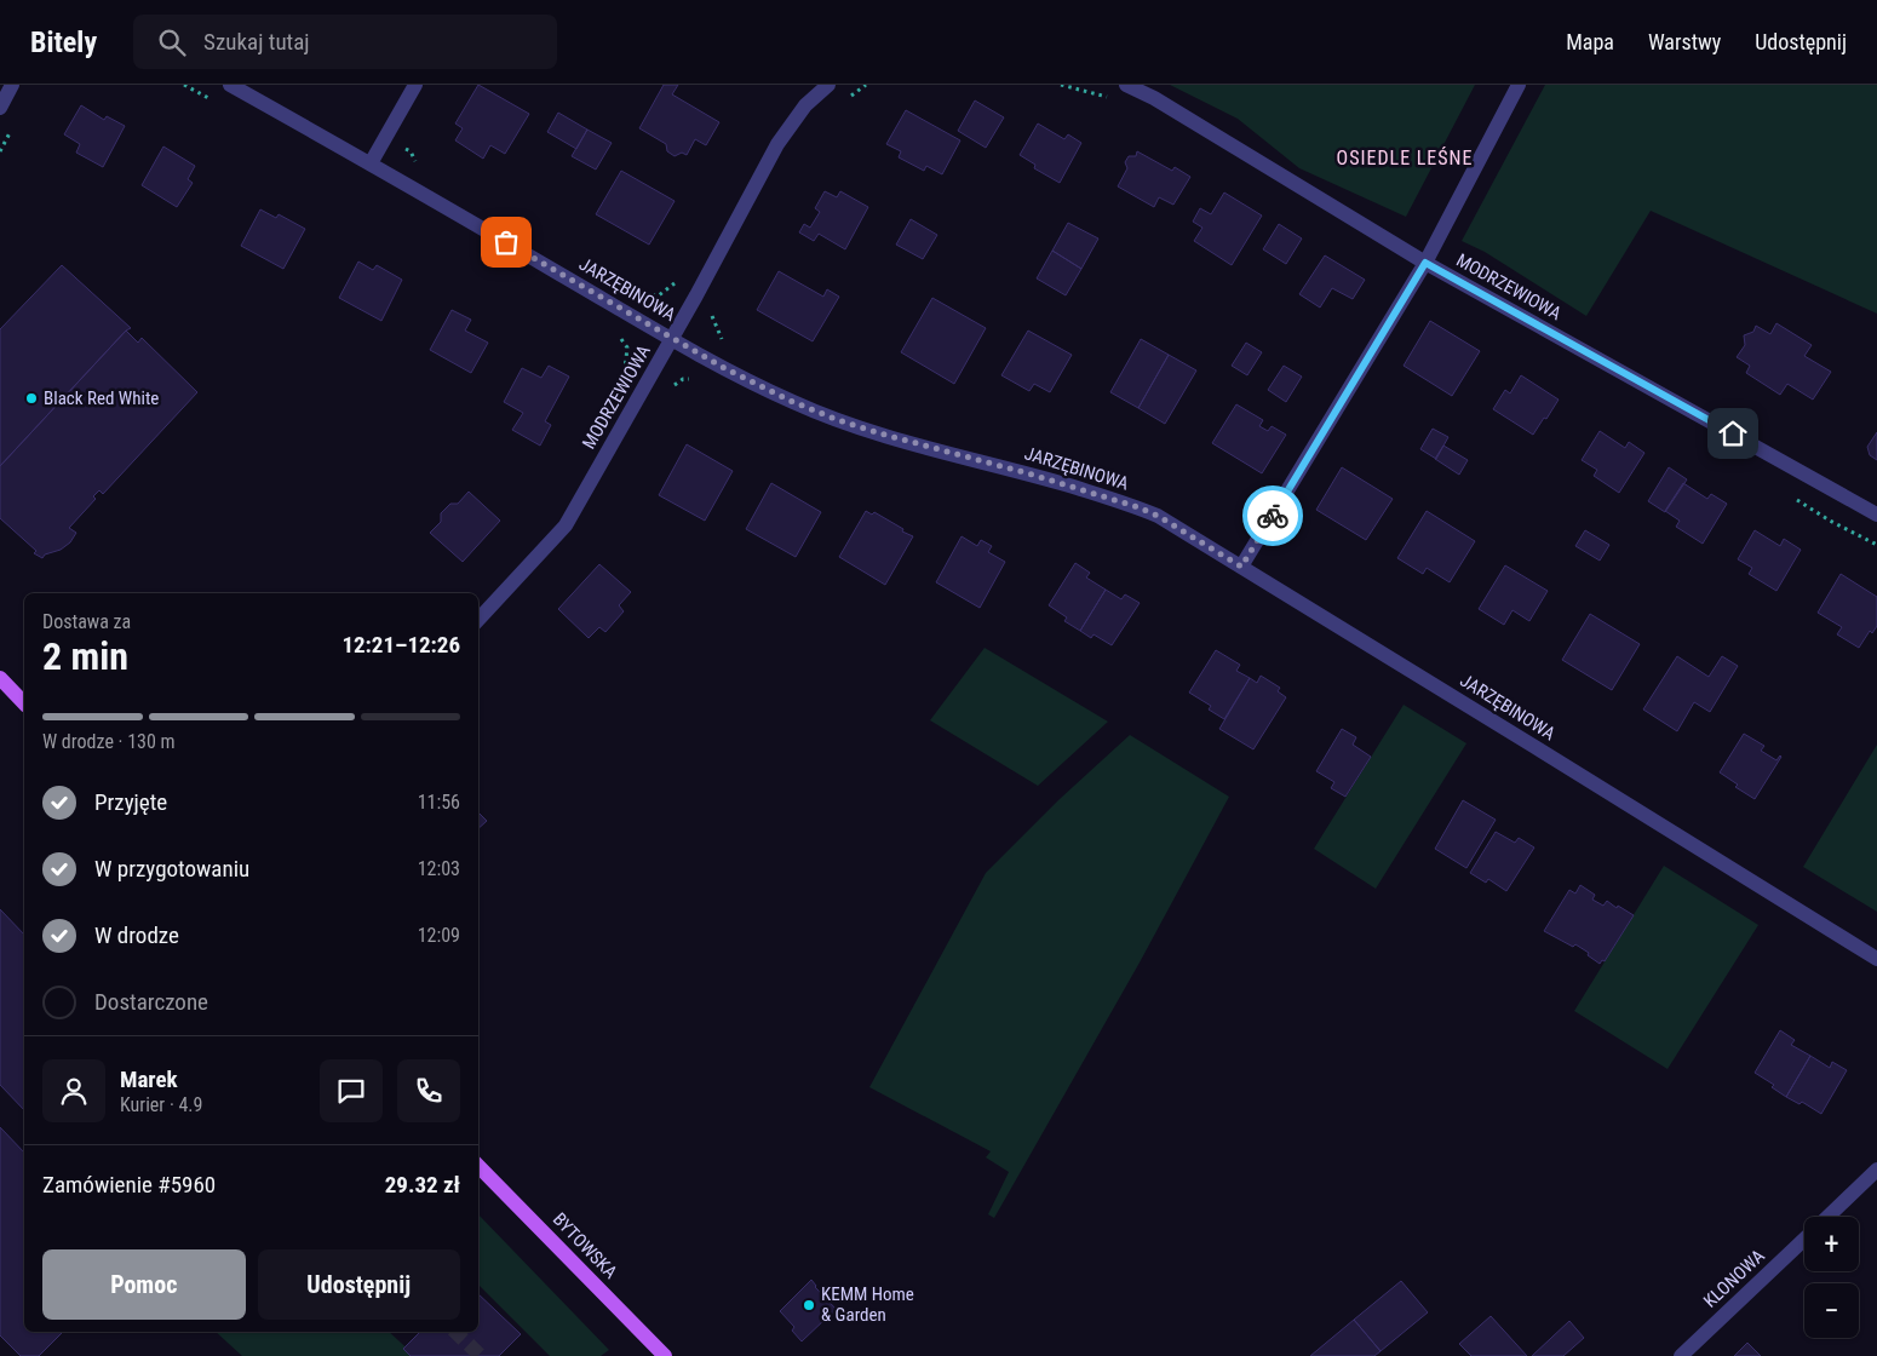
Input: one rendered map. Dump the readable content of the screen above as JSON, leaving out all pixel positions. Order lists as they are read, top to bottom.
{
  "streets": {
    "main road": ["BYTOWSKA"],
    "street": ["MODRZEWIOWA", "JARZĘBINOWA", "KLONOWA"]
  },
  "crossings": [
    ["MODRZEWIOWA", "JARZĘBINOWA"]
  ],
  "districts": ["OSIEDLE LEŚNE"],
  "places": ["Black Red White", "KEMM Home & Garden"],
  "page": {
    "header": "Bitely",
    "search": "Szukaj tutaj",
    "nav": ["Mapa", "Warstwy", "Udostępnij"],
    "heading": ["2 min", "Dostawa za", "12:21–12:26"],
    "panel": [
      "Marek",
      "Kurier · 4.9",
      "Zamówienie #5960",
      "29.32 zł"
    ],
    "bar": "W drodze · 130 m",
    "list": [
      ["Przyjęte", "11:56"],
      ["W przygotowaniu", "12:03"],
      ["W drodze", "12:09"],
      "Dostarczone"
    ],
    "map_buttons": ["+", "−"],
    "buttons": ["Pomoc", "Udostępnij"]
  }
}
